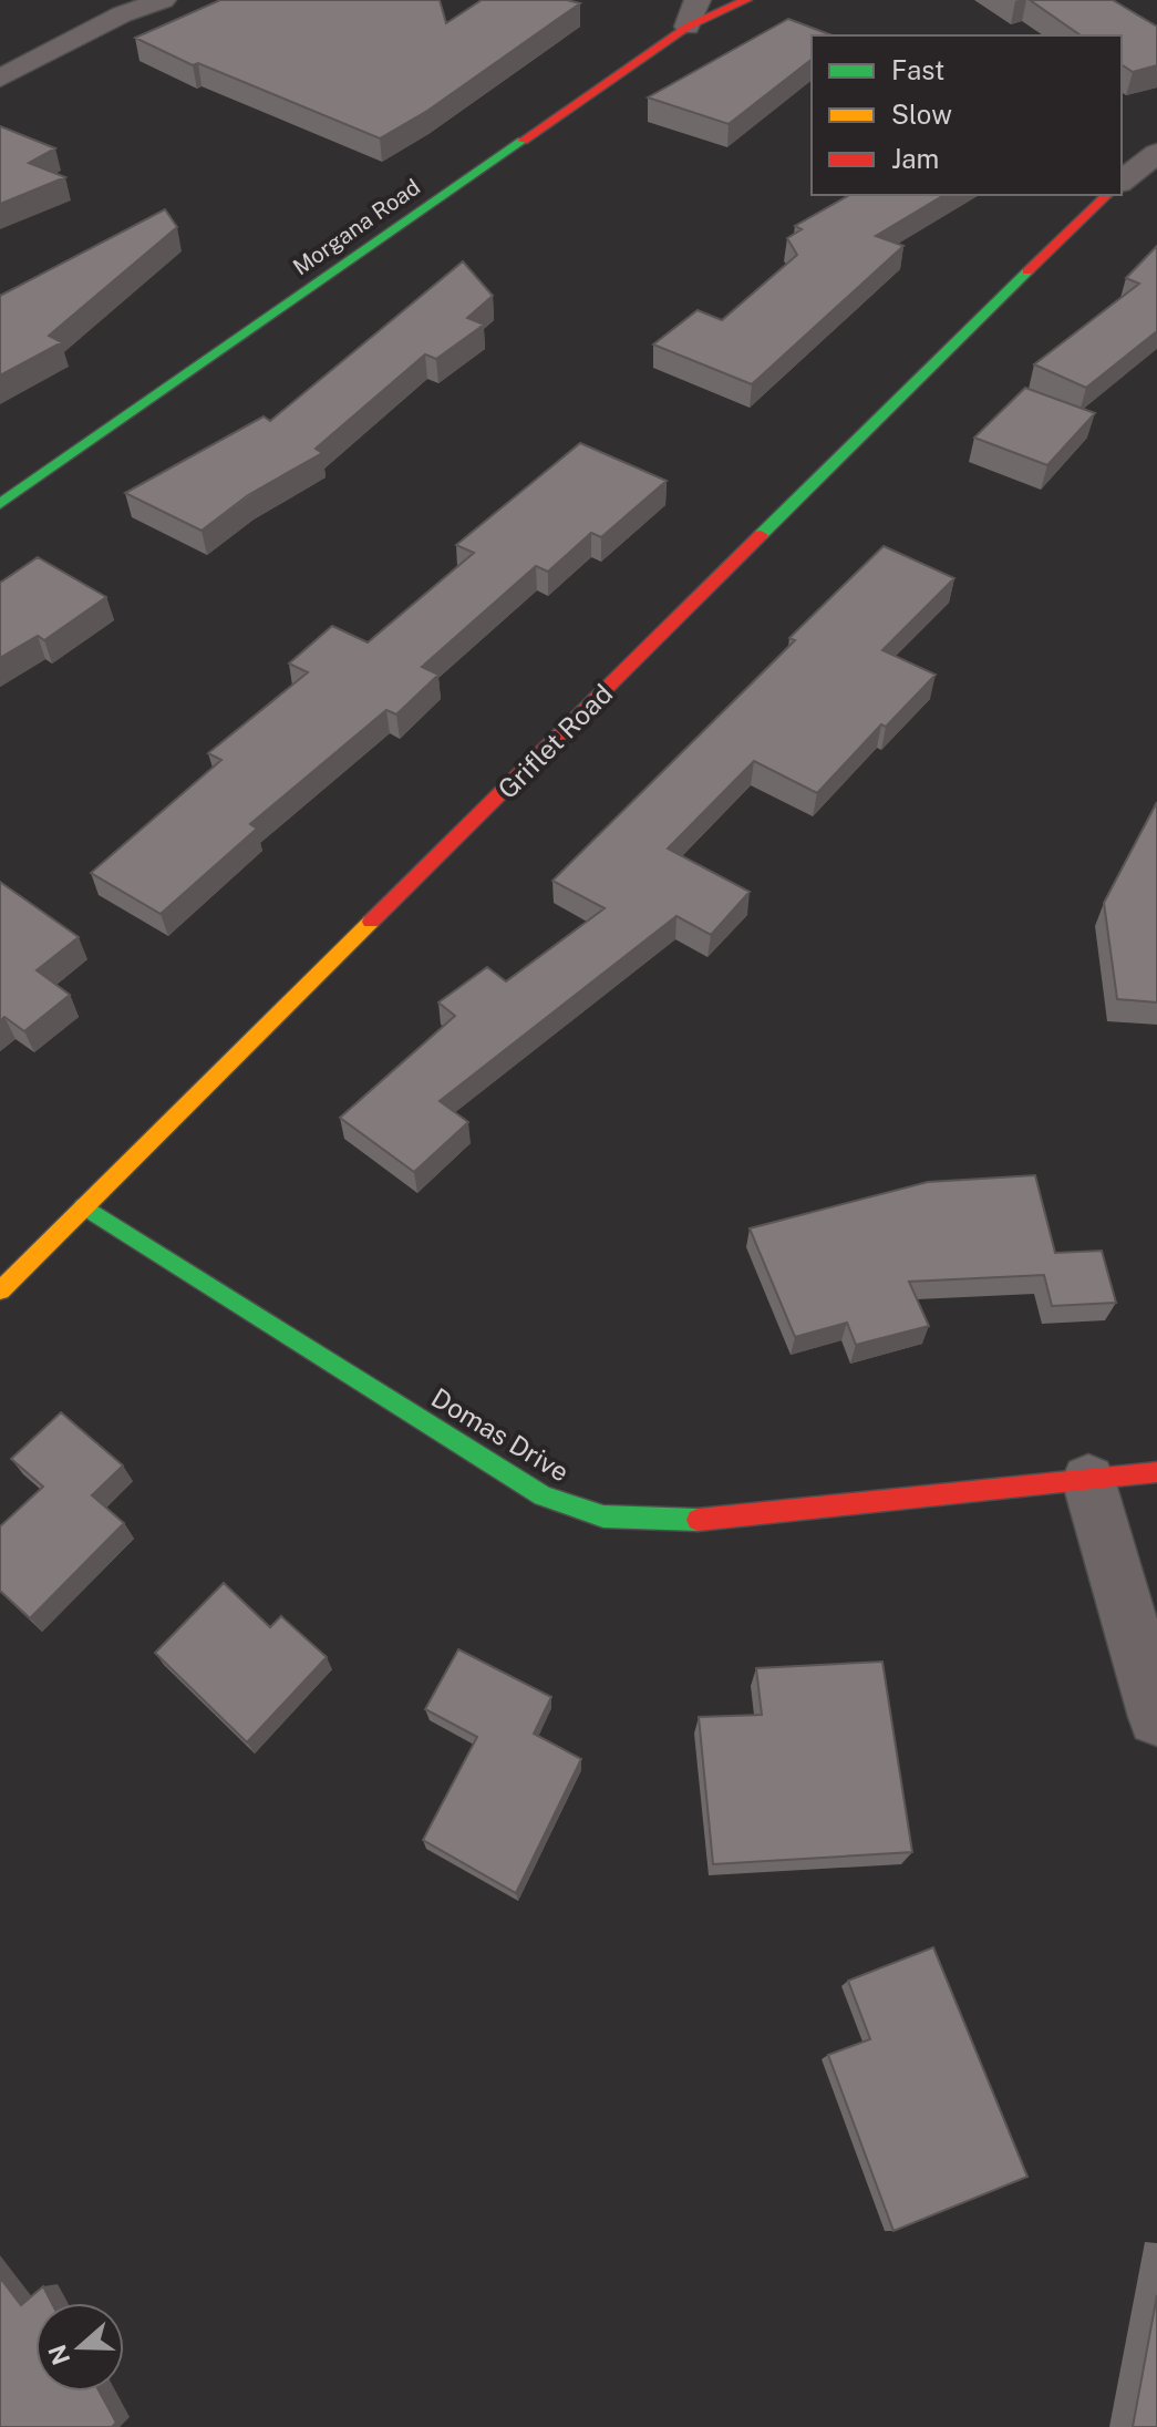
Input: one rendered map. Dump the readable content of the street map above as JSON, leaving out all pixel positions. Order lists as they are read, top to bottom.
{
  "streets": {
    "street": ["Morgana Road", "Griflet Road", "Domas Drive"]
  },
  "crossings": [
    ["Griflet Road", "Domas Drive"]
  ],
  "legend": ["Fast", "Slow", "Jam"],
  "north": "left"
}
